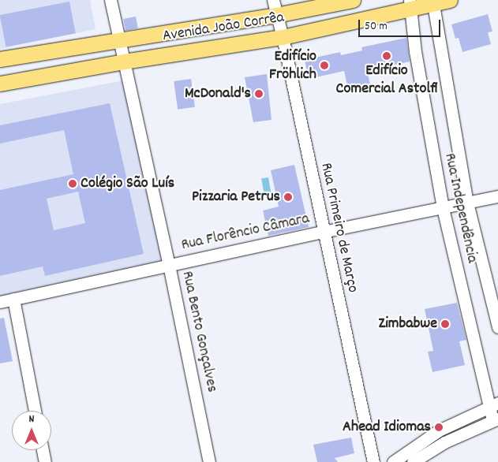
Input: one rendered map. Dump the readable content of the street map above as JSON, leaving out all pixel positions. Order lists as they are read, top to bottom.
{
  "streets": {
    "main road": ["Avenida João Corrêa"],
    "street": [
      "Rua Independência",
      "Rua Primeiro de Março",
      "Rua Florêncio Câmara",
      "Rua Bento Gonçalves"
    ]
  },
  "crossings": [
    ["Avenida João Corrêa", "Rua Independência"],
    ["Avenida João Corrêa", "Rua Primeiro de Março"],
    ["Avenida João Corrêa", "Rua Bento Gonçalves"],
    ["Rua Independência", "Rua Florêncio Câmara"],
    ["Rua Primeiro de Março", "Rua Florêncio Câmara"],
    ["Rua Florêncio Câmara", "Rua Bento Gonçalves"]
  ],
  "places": [
    "Edifício Comercial Astolfi",
    "Edifício Fröhlich",
    "McDonald's",
    "Colégio São Luís",
    "Pizzaria Petrus",
    "Zimbabwe",
    "Ahead Idiomas"
  ],
  "scale_bar": "50 m",
  "north": "top"
}
